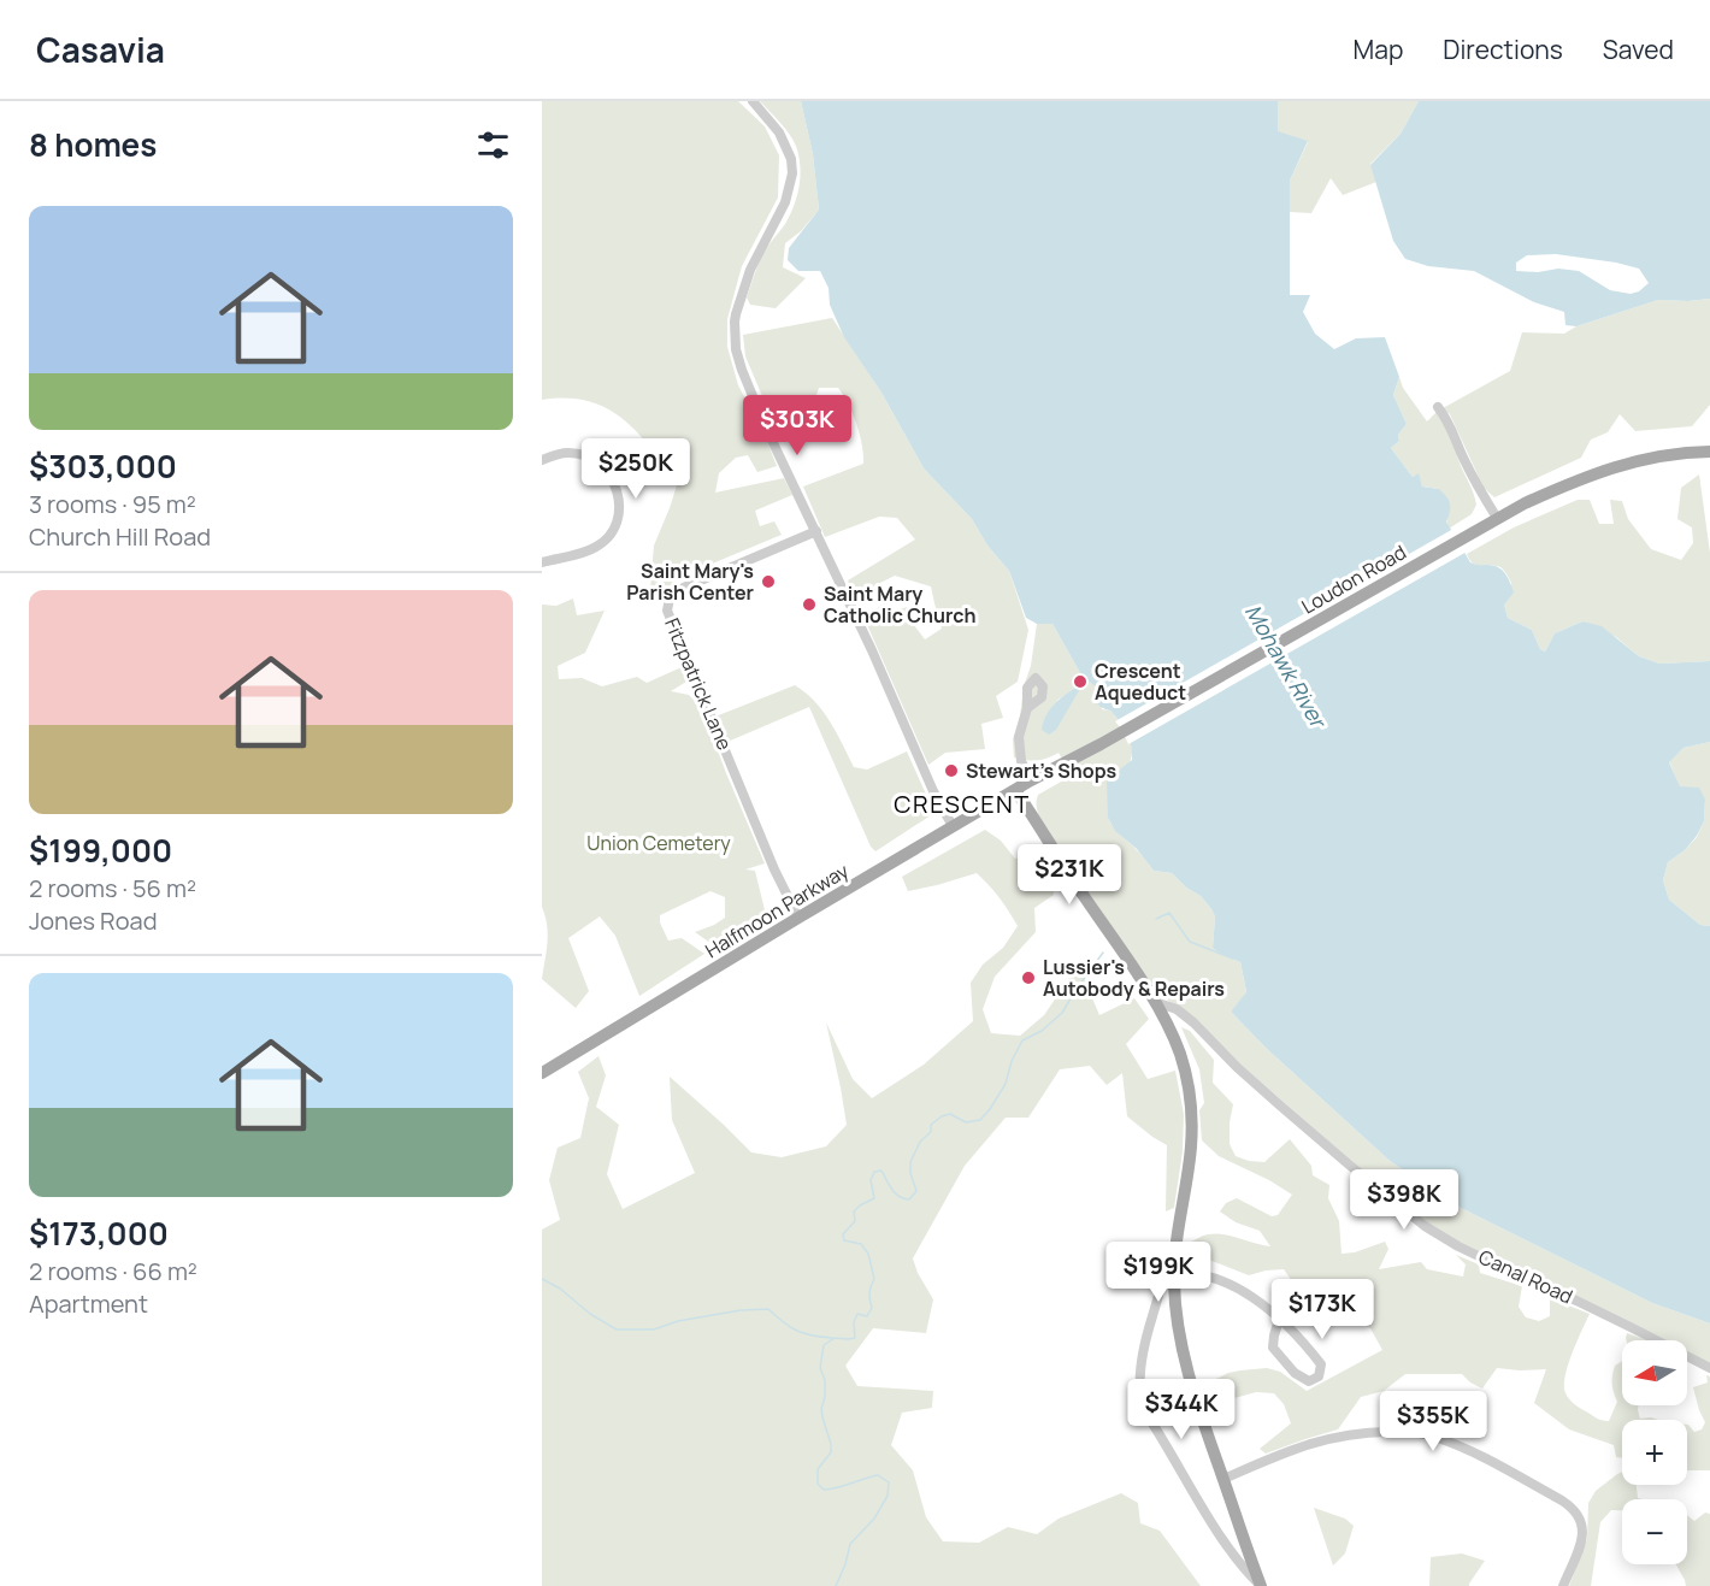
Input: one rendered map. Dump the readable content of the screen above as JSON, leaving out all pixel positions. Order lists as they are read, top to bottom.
{
  "streets": {
    "main road": ["Loudon Road", "Halfmoon Parkway"],
    "street": ["Fitzpatrick Lane", "Canal Road"]
  },
  "crossings": [
    ["Loudon Road", "Halfmoon Parkway"],
    ["Fitzpatrick Lane", "Halfmoon Parkway"]
  ],
  "districts": ["CRESCENT"],
  "water": ["Mohawk River"],
  "parks": ["Union Cemetery"],
  "places": [
    "Saint Mary's Parish Center",
    "Saint Mary Catholic Church",
    "Crescent Aqueduct",
    "Stewart's Shops",
    "Lussier's Autobody & Repairs"
  ],
  "north": "left",
  "page": {
    "header": "Casavia",
    "nav": ["Map", "Directions", "Saved"],
    "heading": "8 homes",
    "list": [
      {
        "name": "$303,000",
        "note": "3 rooms · 95 m² · Church Hill Road"
      },
      {
        "name": "$199,000",
        "note": "2 rooms · 56 m² · Jones Road"
      },
      {
        "name": "$173,000",
        "note": "2 rooms · 66 m² · Apartment"
      }
    ],
    "price": [
      "$303K",
      "$250K",
      "$231K",
      "$398K",
      "$199K",
      "$173K",
      "$344K",
      "$355K"
    ],
    "map_buttons": ["+", "−"]
  }
}
